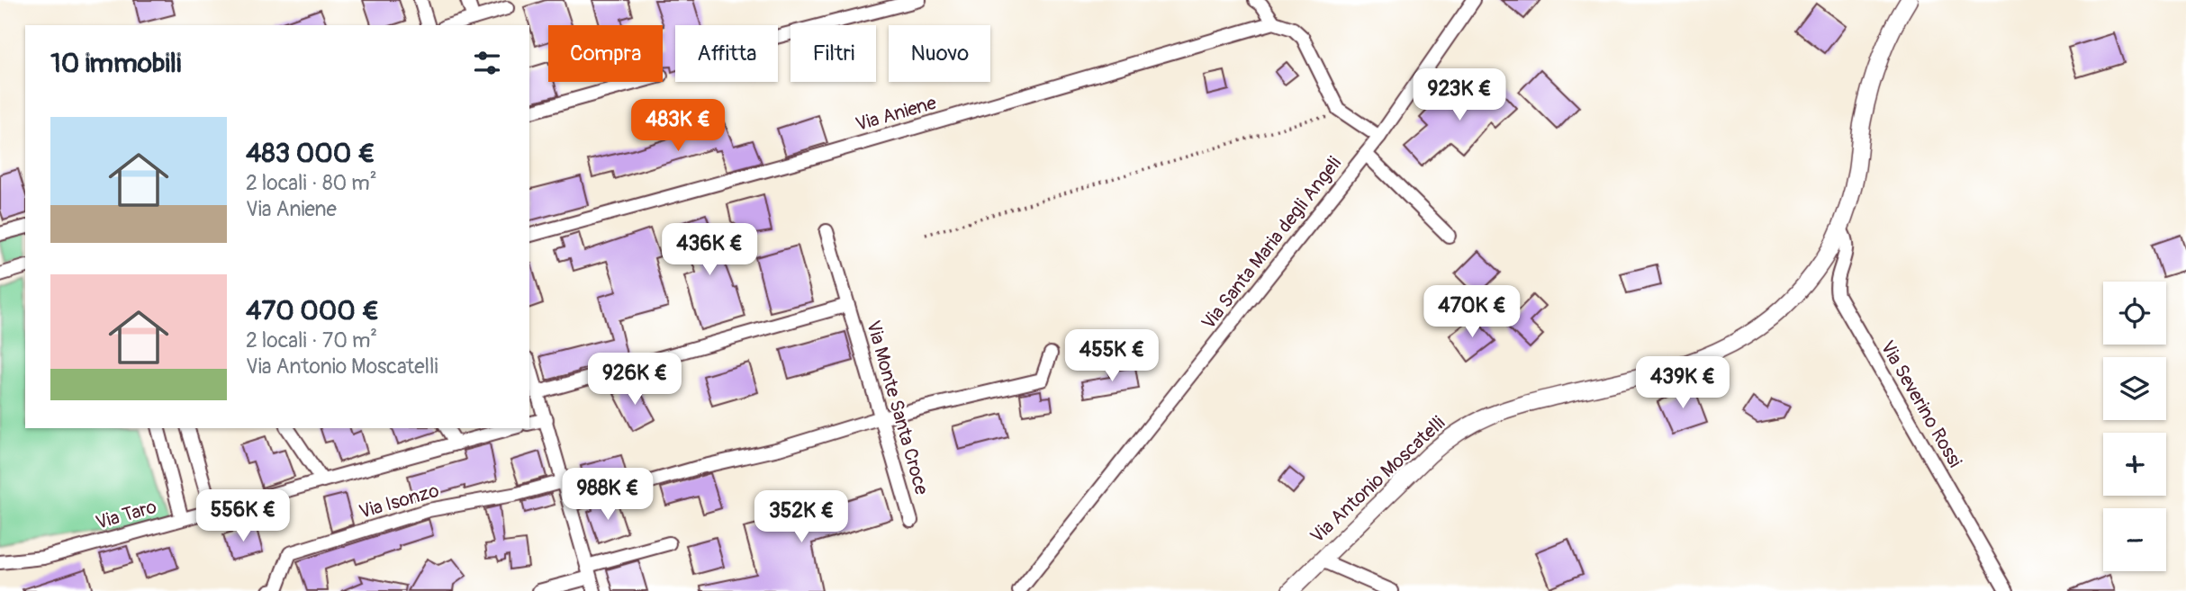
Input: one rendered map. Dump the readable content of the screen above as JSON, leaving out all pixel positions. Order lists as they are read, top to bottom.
{
  "streets": {
    "street": [
      "Via Aniene",
      "Via Santa Maria degli Angeli",
      "Via Severino Rossi",
      "Via Monte Santa Croce",
      "Via Antonio Moscatelli",
      "Via Isonzo",
      "Via Taro"
    ]
  },
  "crossings": [
    ["Via Severino Rossi", "Via Antonio Moscatelli"]
  ],
  "page": {
    "chip": [
      "Compra",
      "Affitta",
      "Filtri",
      "Nuovo"
    ],
    "heading": "10 immobili",
    "price": [
      "923K €",
      "483K €",
      "436K €",
      "470K €",
      "455K €",
      "926K €",
      "439K €",
      "988K €",
      "556K €",
      "352K €"
    ],
    "list": [
      {
        "name": "483 000 €",
        "note": "2 locali · 80 m² · Via Aniene"
      },
      {
        "name": "470 000 €",
        "note": "2 locali · 70 m² · Via Antonio Moscatelli"
      }
    ],
    "map_buttons": ["+", "−"]
  }
}
